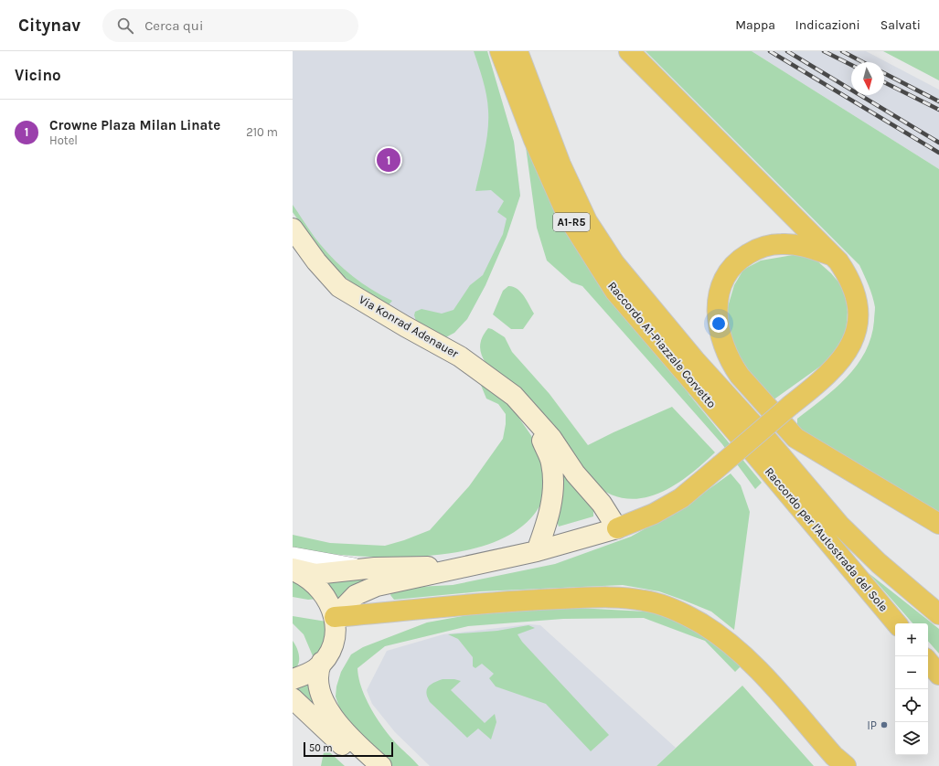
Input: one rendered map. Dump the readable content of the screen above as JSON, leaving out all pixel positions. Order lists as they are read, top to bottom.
{
  "streets": {
    "highway": ["A1-R5", "Raccordo A1-Piazzale Corvetto", "Raccordo per l'Autostrada del Sole"],
    "street": ["Via Konrad Adenauer"]
  },
  "crossings": [
    ["Raccordo A1-Piazzale Corvetto", "Raccordo per l'Autostrada del Sole"]
  ],
  "places": ["IP"],
  "scale_bar": "50 m",
  "north": "bottom",
  "page": {
    "header": "Citynav",
    "search": "Cerca qui",
    "nav": ["Mappa", "Indicazioni", "Salvati"],
    "heading": "Vicino",
    "list": [
      {
        "mark": "1",
        "name": "Crowne Plaza Milan Linate",
        "note": "Hotel",
        "value": "210 m"
      }
    ],
    "pins": "1",
    "map_buttons": ["+", "−"],
    "scale": "50 m"
  }
}
